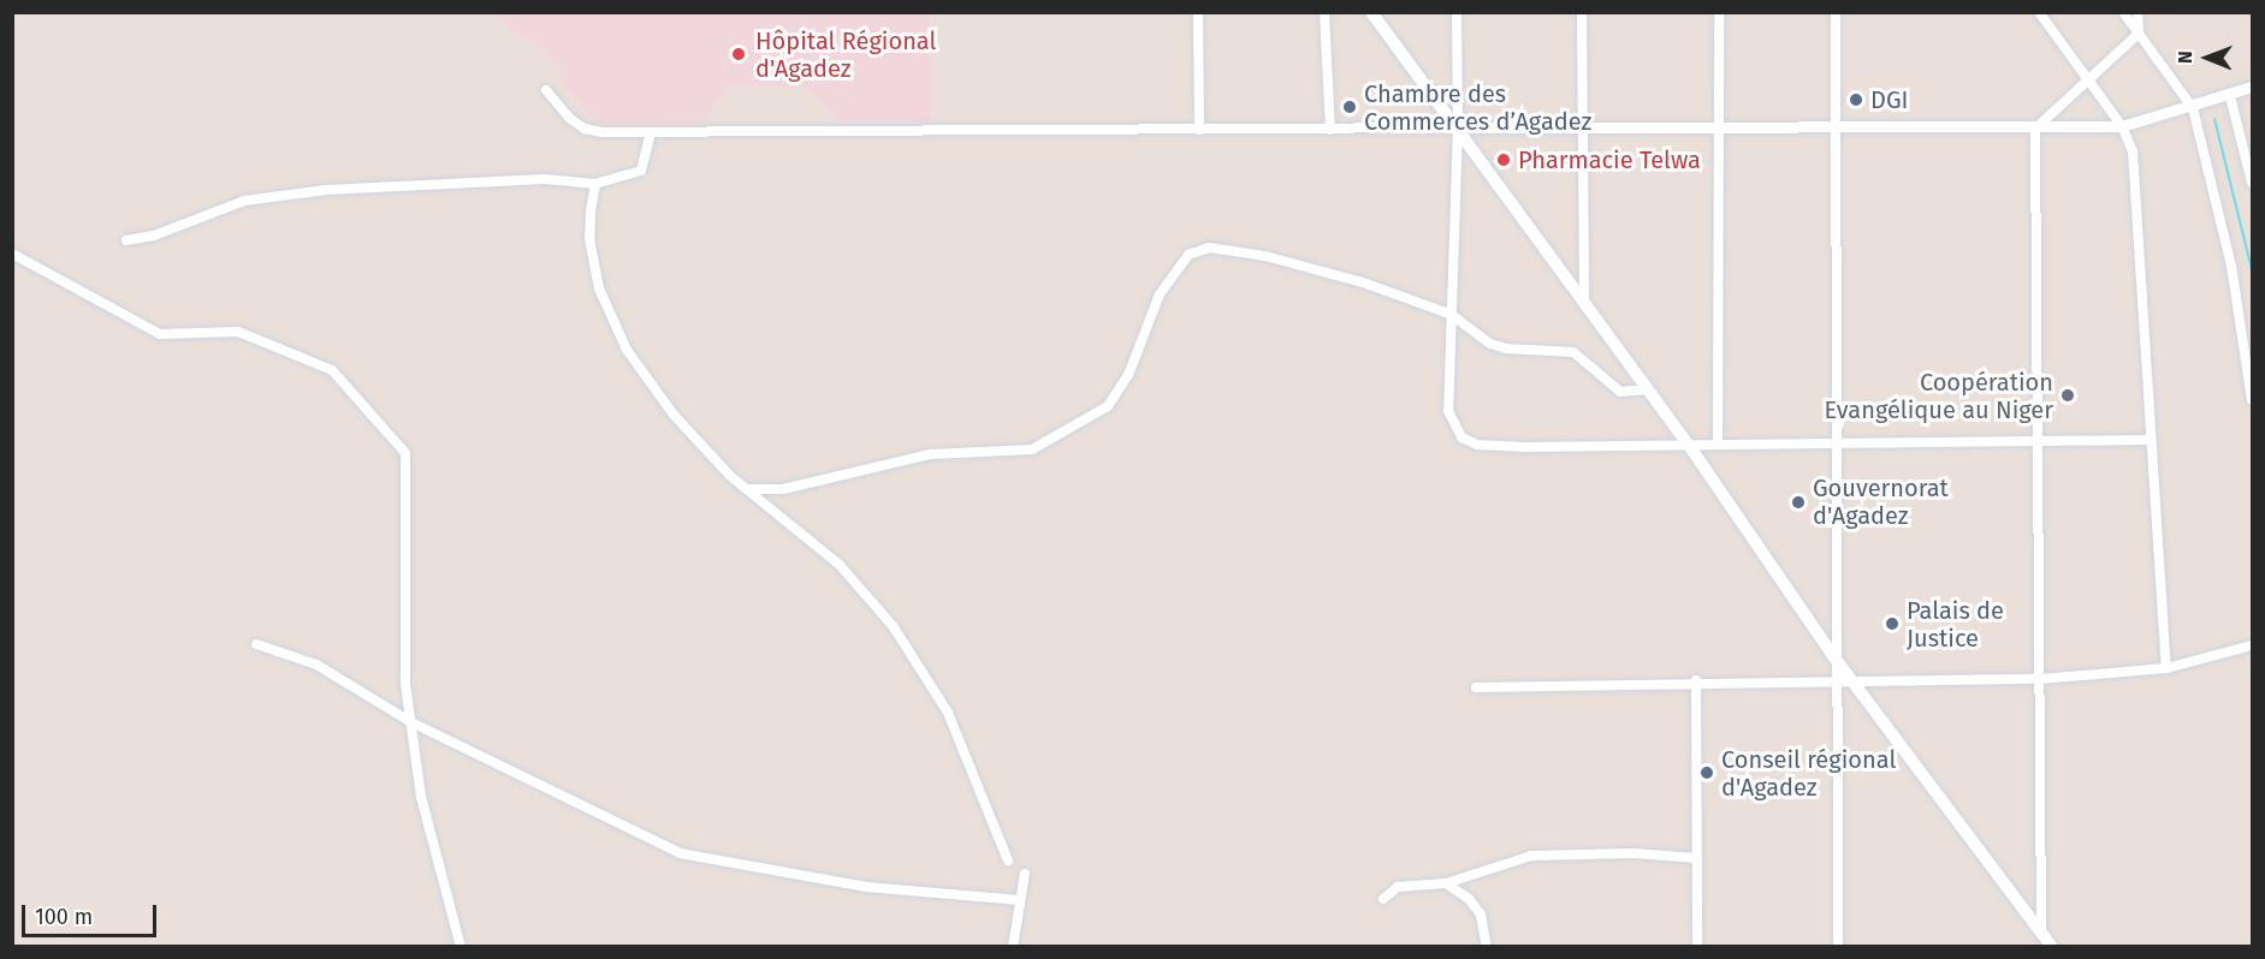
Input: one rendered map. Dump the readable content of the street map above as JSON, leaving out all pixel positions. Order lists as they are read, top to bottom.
{
  "places": [
    "Hôpital Régional d'Agadez",
    "DGI",
    "Chambre des Commerces d’Agadez",
    "Pharmacie Telwa",
    "Coopération Evangélique au Niger",
    "Gouvernorat d'Agadez",
    "Palais de Justice",
    "Conseil régional d'Agadez"
  ],
  "scale_bar": "100 m",
  "north": "left"
}
